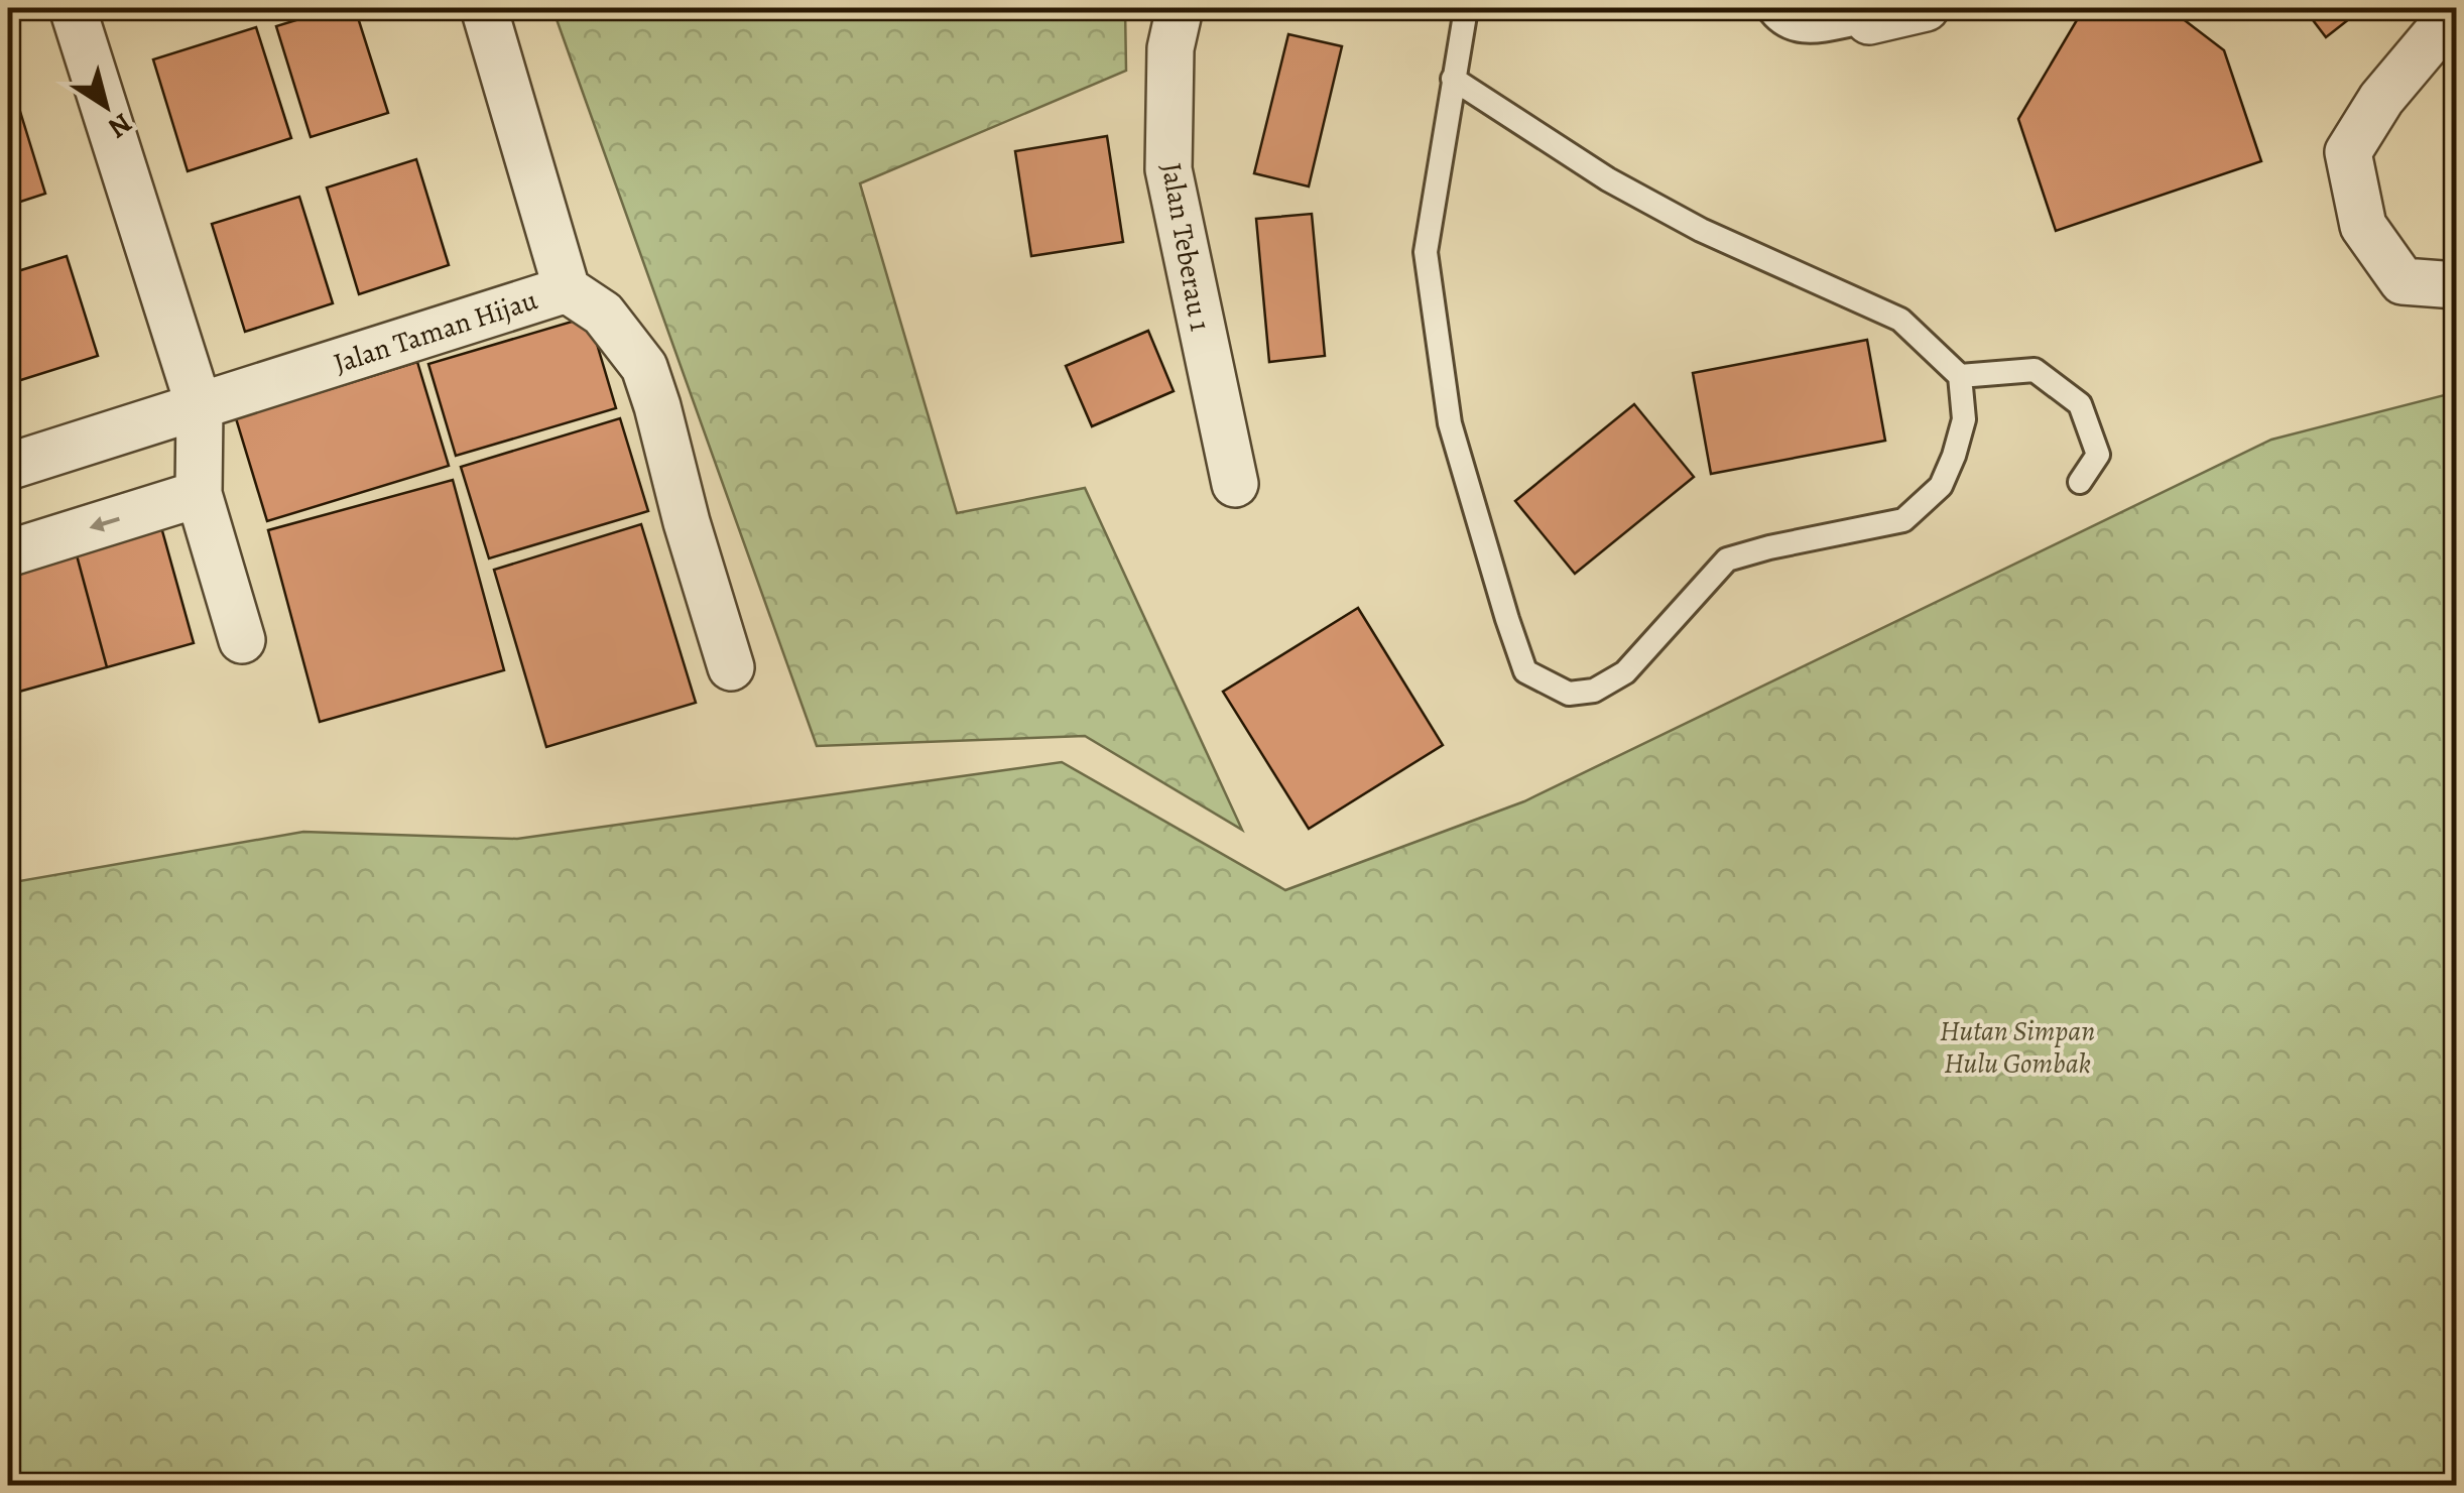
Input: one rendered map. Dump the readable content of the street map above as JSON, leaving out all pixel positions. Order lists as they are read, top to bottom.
{
  "streets": {
    "street": ["Jalan Teberau 1", "Jalan Taman Hijau"]
  },
  "parks": ["Hutan Simpan Hulu Gombak"],
  "north": "bottom right"
}
